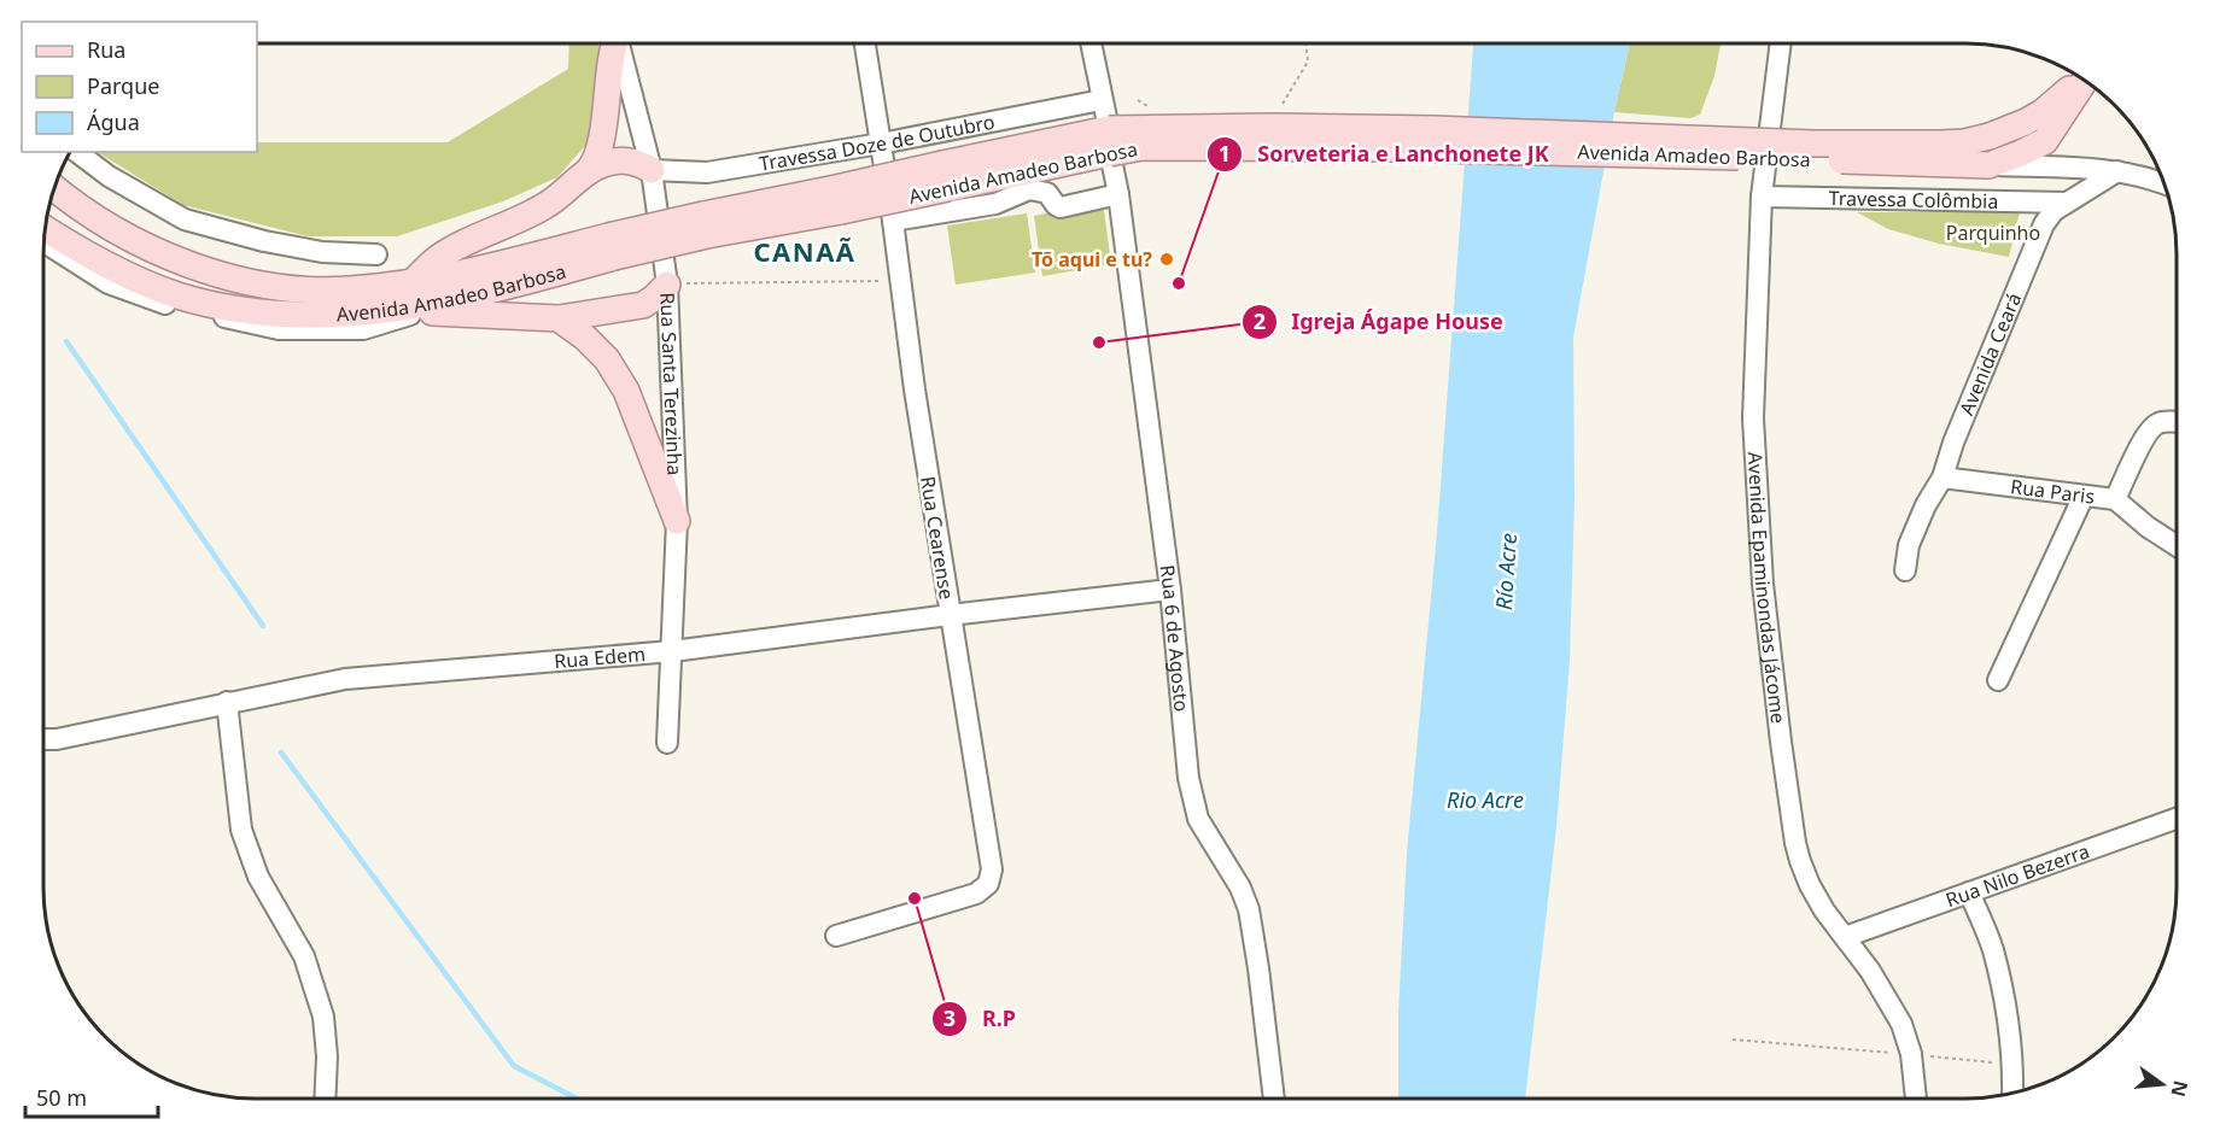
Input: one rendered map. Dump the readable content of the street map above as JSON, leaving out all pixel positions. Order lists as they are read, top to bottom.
{
  "streets": {
    "main road": ["Avenida Amadeo Barbosa"],
    "street": [
      "Travessa Doze de Outubro",
      "Travessa Colômbia",
      "Avenida Ceará",
      "Rua Santa Terezinha",
      "Rua Paris",
      "Rua Cearense",
      "Avenida Epaminondas Jácome",
      "Rua 6 de Agosto",
      "Rua Edem",
      "Rua Nilo Bezerra"
    ]
  },
  "crossings": [
    ["Travessa Doze de Outubro", "Rua Santa Terezinha"],
    ["Travessa Doze de Outubro", "Rua Cearense"],
    ["Travessa Doze de Outubro", "Rua 6 de Agosto"],
    ["Avenida Amadeo Barbosa", "Rua 6 de Agosto"],
    ["Travessa Colômbia", "Avenida Ceará"],
    ["Travessa Colômbia", "Avenida Epaminondas Jácome"],
    ["Avenida Ceará", "Rua Paris"],
    ["Rua Santa Terezinha", "Rua Edem"],
    ["Rua Cearense", "Rua Edem"],
    ["Avenida Epaminondas Jácome", "Rua Nilo Bezerra"],
    ["Rua 6 de Agosto", "Rua Edem"]
  ],
  "districts": ["CANAÃ"],
  "water": ["Río Acre", "Rio Acre"],
  "parks": ["Parquinho"],
  "places": [
    "Tõ aqui e tu?",
    "Sorveteria e Lanchonete JK",
    "Igreja Ágape House",
    "R.P"
  ],
  "legend": ["Rua", "Parque", "Água"],
  "scale_bar": "50 m",
  "north": "right"
}
